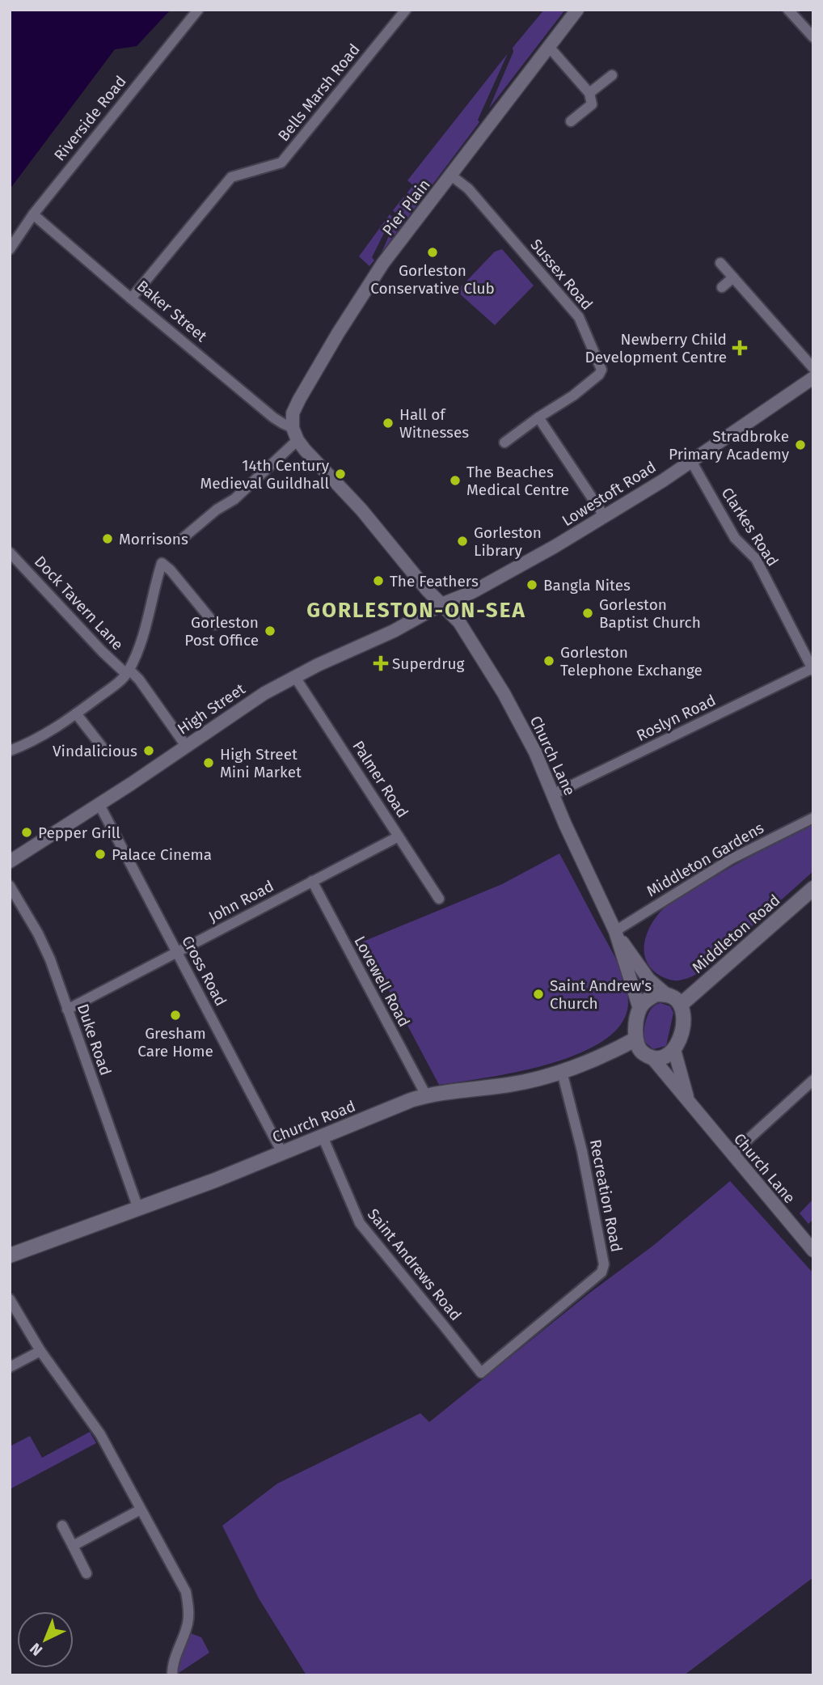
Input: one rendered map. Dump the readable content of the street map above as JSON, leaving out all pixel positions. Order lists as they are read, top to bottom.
{
  "streets": {
    "main road": ["Church Lane", "Middleton Road", "Church Road"],
    "street": [
      "Bells Marsh Road",
      "Riverside Road",
      "Pier Plain",
      "Sussex Road",
      "Baker Street",
      "Lowestoft Road",
      "Clarkes Road",
      "Dock Tavern Lane",
      "High Street",
      "Roslyn Road",
      "Palmer Road",
      "Middleton Gardens",
      "John Road",
      "Cross Road",
      "Lovewell Road",
      "Duke Road",
      "Recreation Road",
      "Saint Andrews Road"
    ]
  },
  "crossings": [
    ["Bells Marsh Road", "Baker Street"],
    ["Riverside Road", "Baker Street"],
    ["Pier Plain", "Sussex Road"],
    ["Pier Plain", "Baker Street"],
    ["Baker Street", "Lowestoft Road"],
    ["Baker Street", "High Street"],
    ["Baker Street", "Church Lane"],
    ["Lowestoft Road", "Clarkes Road"],
    ["Lowestoft Road", "High Street"],
    ["Lowestoft Road", "Church Lane"],
    ["Clarkes Road", "Roslyn Road"],
    ["Dock Tavern Lane", "High Street"],
    ["High Street", "Church Lane"],
    ["High Street", "Palmer Road"],
    ["High Street", "Cross Road"],
    ["Roslyn Road", "Church Lane"],
    ["Church Lane", "Middleton Gardens"],
    ["Church Lane", "Middleton Road"],
    ["Church Lane", "Church Road"],
    ["Palmer Road", "John Road"],
    ["John Road", "Cross Road"],
    ["John Road", "Lovewell Road"],
    ["John Road", "Duke Road"],
    ["Middleton Road", "Church Road"],
    ["Cross Road", "Church Road"],
    ["Lovewell Road", "Church Road"],
    ["Duke Road", "Church Road"],
    ["Church Road", "Recreation Road"],
    ["Church Road", "Saint Andrews Road"],
    ["Recreation Road", "Saint Andrews Road"]
  ],
  "districts": ["GORLESTON-ON-SEA"],
  "places": {
    "other": [
      "Gorleston Conservative Club",
      "Hall of Witnesses",
      "Stradbroke Primary Academy",
      "14th Century Medieval Guildhall",
      "The Beaches Medical Centre",
      "Morrisons",
      "Gorleston Library",
      "The Feathers",
      "Bangla Nites",
      "Gorleston Baptist Church",
      "Gorleston Post Office",
      "Gorleston Telephone Exchange",
      "Vindalicious",
      "High Street Mini Market",
      "Pepper Grill",
      "Palace Cinema",
      "Saint Andrew's Church",
      "Gresham Care Home"
    ],
    "health": ["Newberry Child Development Centre", "Superdrug"]
  },
  "north": "bottom left"
}
